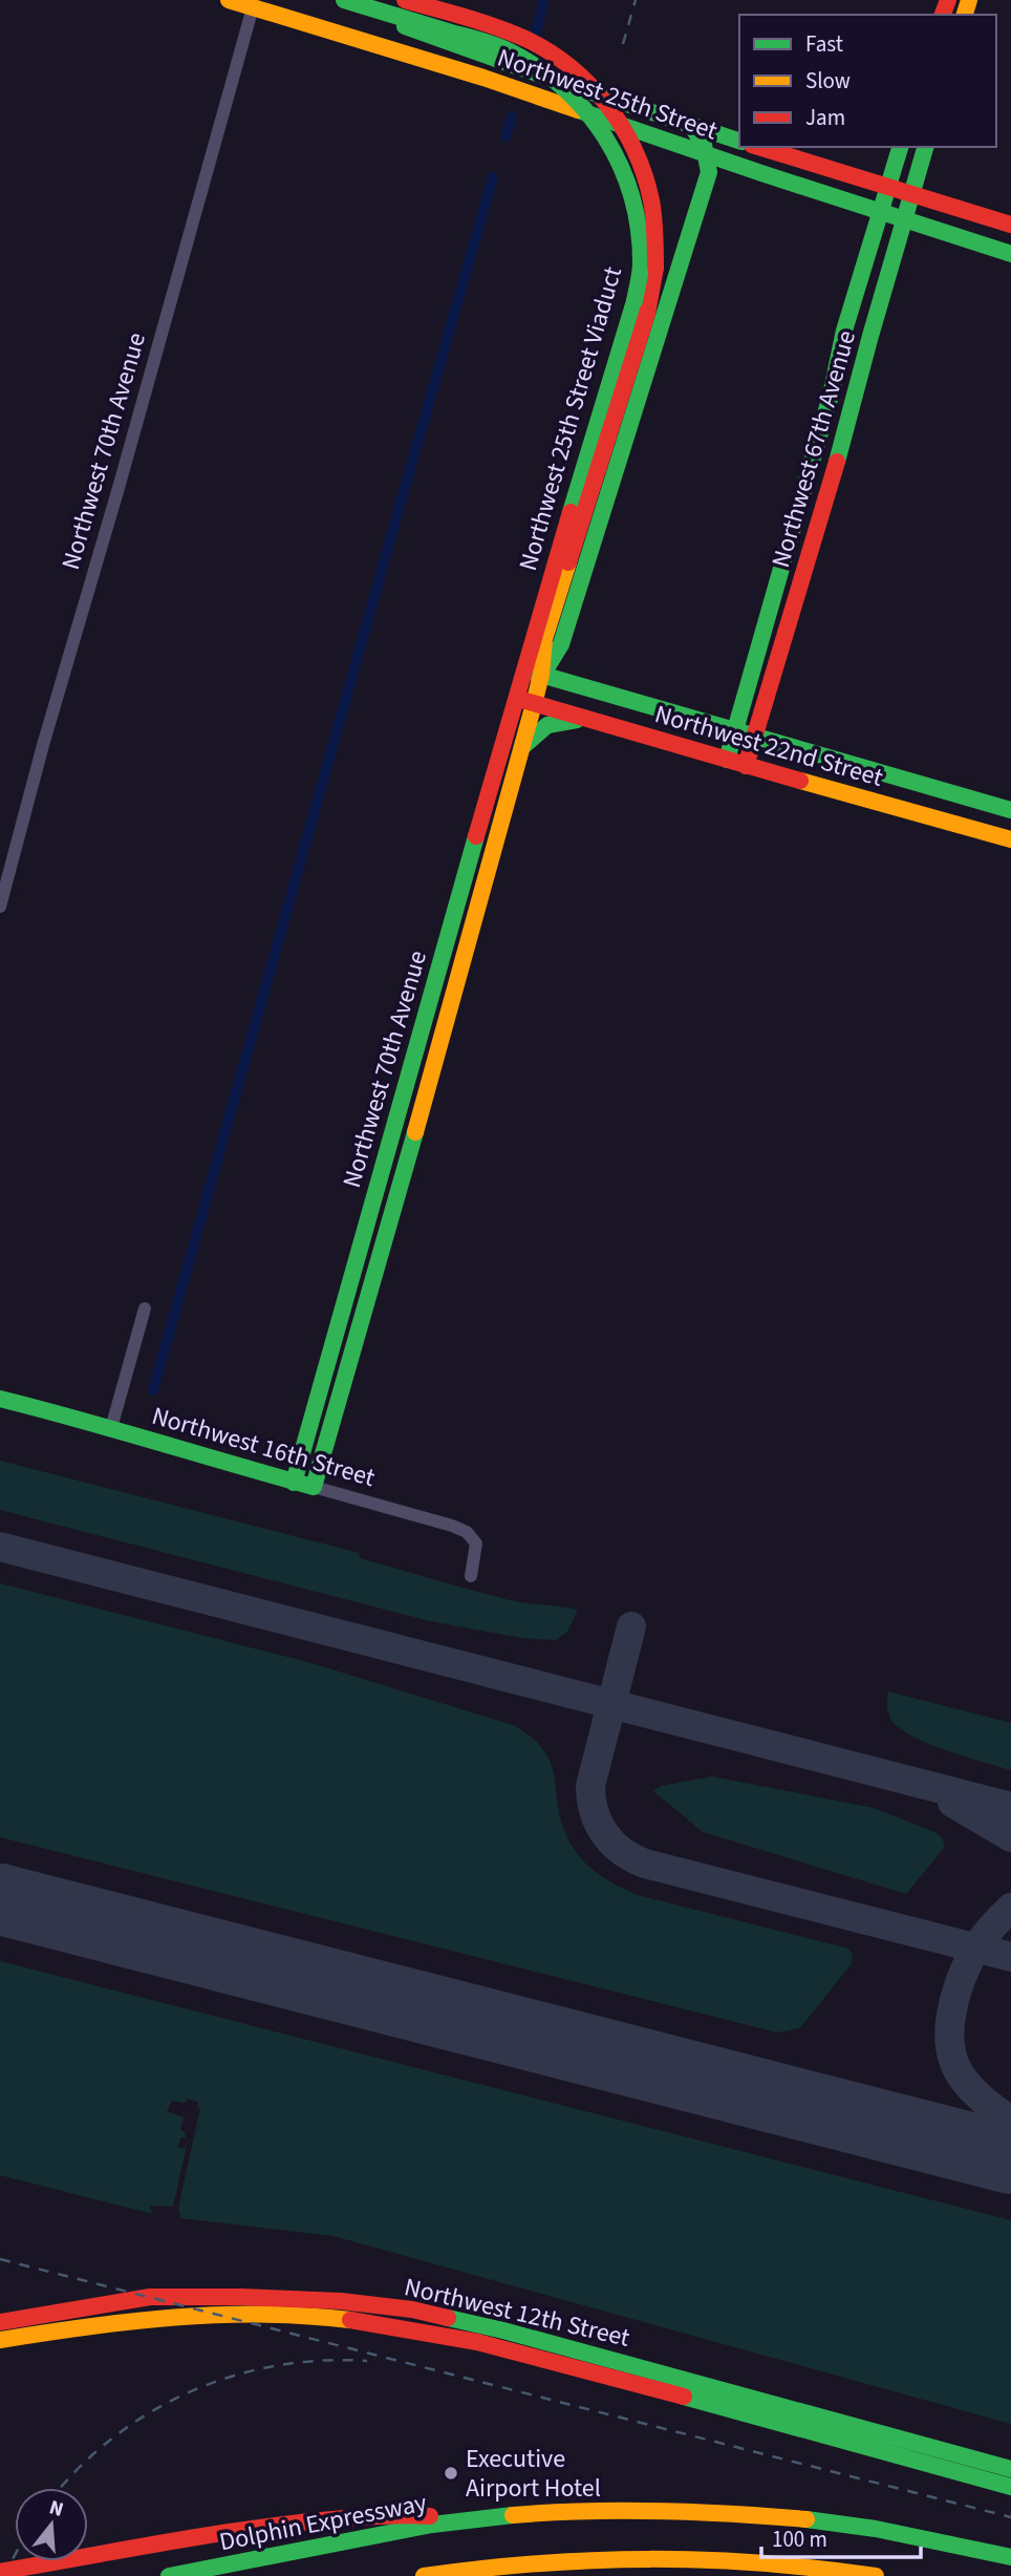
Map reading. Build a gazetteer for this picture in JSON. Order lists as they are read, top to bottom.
{
  "streets": {
    "main road": [
      "Northwest 25th Street",
      "Northwest 25th Street Viaduct",
      "Northwest 67th Avenue",
      "Northwest 70th Avenue",
      "Northwest 22nd Street",
      "Northwest 16th Street",
      "Northwest 12th Street",
      "Dolphin Expressway"
    ]
  },
  "crossings": [
    ["Northwest 25th Street", "Northwest 67th Avenue"],
    ["Northwest 25th Street", "Northwest 70th Avenue"],
    ["Northwest 25th Street Viaduct", "Northwest 70th Avenue"],
    ["Northwest 25th Street Viaduct", "Northwest 22nd Street"],
    ["Northwest 67th Avenue", "Northwest 22nd Street"],
    ["Northwest 70th Avenue", "Northwest 22nd Street"],
    ["Northwest 70th Avenue", "Northwest 16th Street"]
  ],
  "places": ["Executive Airport Hotel"],
  "legend": ["Fast", "Slow", "Jam"],
  "scale_bar": "100 m",
  "north": "top"
}
